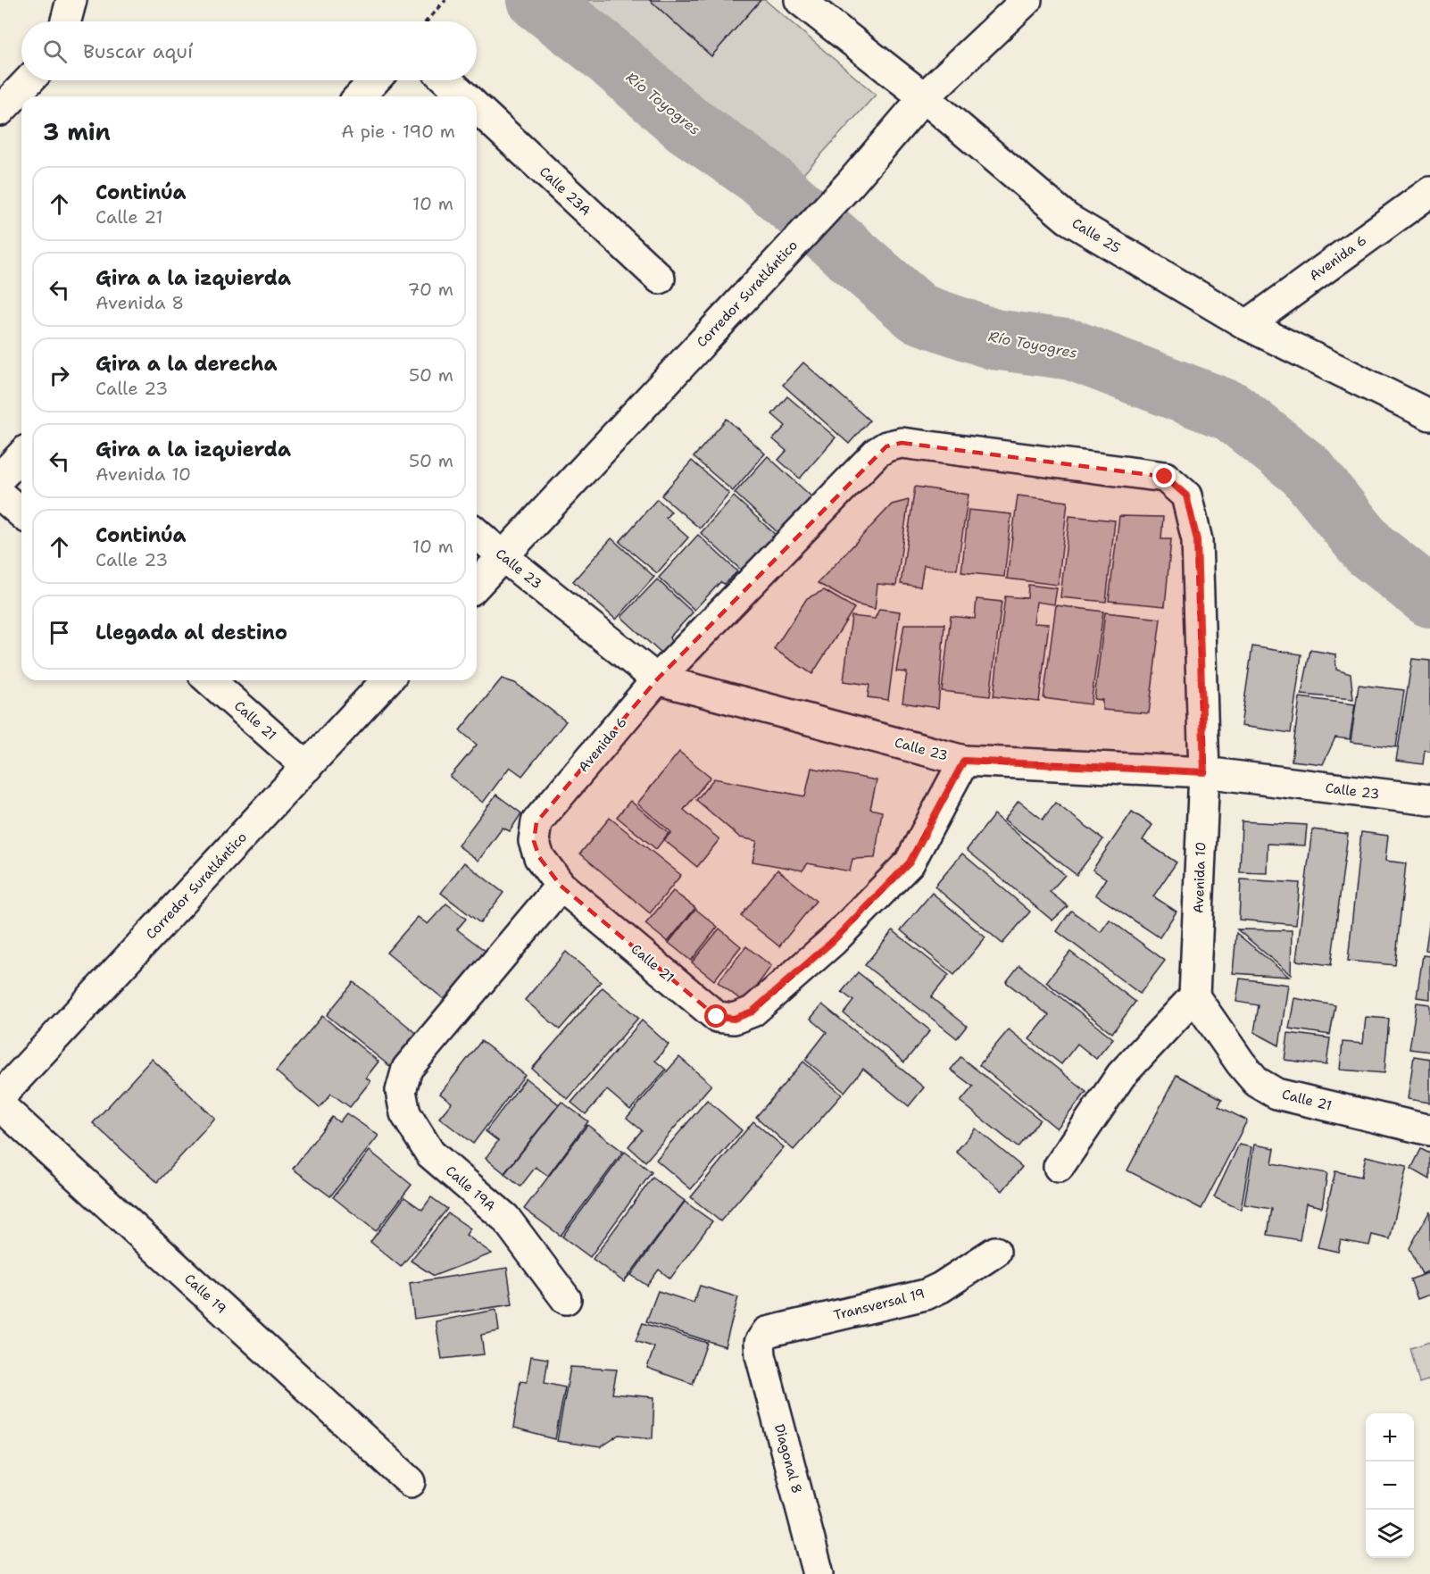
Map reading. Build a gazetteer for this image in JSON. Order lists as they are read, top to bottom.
{
  "streets": {
    "street": [
      "Calle 23A",
      "Calle 25",
      "Avenida 6",
      "Corredor Suratlántico",
      "Calle 23",
      "Calle 21",
      "Avenida 10",
      "Calle 19A",
      "Calle 19",
      "Transversal 19",
      "Diagonal 8"
    ]
  },
  "crossings": [
    ["Calle 25", "Avenida 6"],
    ["Calle 25", "Corredor Suratlántico"],
    ["Avenida 6", "Calle 23"],
    ["Avenida 6", "Calle 21"],
    ["Avenida 6", "Avenida 10"],
    ["Avenida 6", "Calle 19A"],
    ["Corredor Suratlántico", "Calle 23"],
    ["Corredor Suratlántico", "Calle 21"],
    ["Calle 23", "Calle 21"],
    ["Calle 23", "Avenida 10"],
    ["Calle 21", "Avenida 10"],
    ["Calle 21", "Calle 19A"],
    ["Transversal 19", "Diagonal 8"]
  ],
  "water": ["Río Toyogres"],
  "page": {
    "search": "Buscar aquí",
    "heading": ["3 min", "A pie · 190 m"],
    "list": [
      ["Continúa", "Calle 21", "10 m"],
      ["Gira a la izquierda", "Avenida 8", "70 m"],
      ["Gira a la derecha", "Calle 23", "50 m"],
      ["Gira a la izquierda", "Avenida 10", "50 m"],
      ["Continúa", "Calle 23", "10 m"],
      "Llegada al destino"
    ],
    "map_buttons": ["+", "−"]
  }
}
